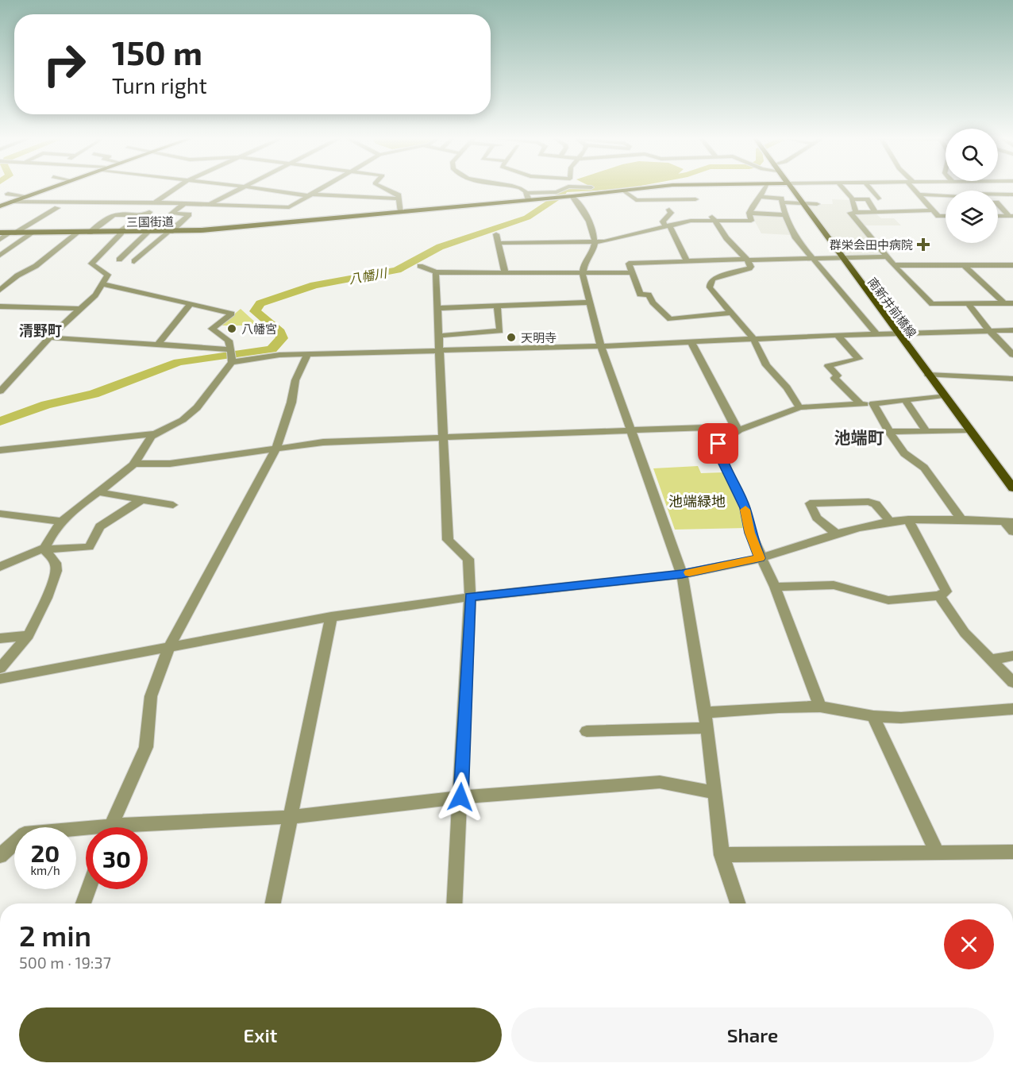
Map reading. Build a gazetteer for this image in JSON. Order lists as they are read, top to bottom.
{
  "streets": {
    "main road": ["三国街道", "南新井前橋線"]
  },
  "districts": ["清野町", "池端町"],
  "water": ["八幡川"],
  "parks": ["池端緑地"],
  "places": {
    "health": ["群栄会田中病院"],
    "other": ["八幡宮", "天明寺"]
  },
  "page": {
    "turn": ["150 m", "Turn right"],
    "speed": "20 km/h",
    "limit": "30",
    "heading": ["2 min", "500 m · 19:37"],
    "buttons": ["Exit", "Share"]
  }
}
